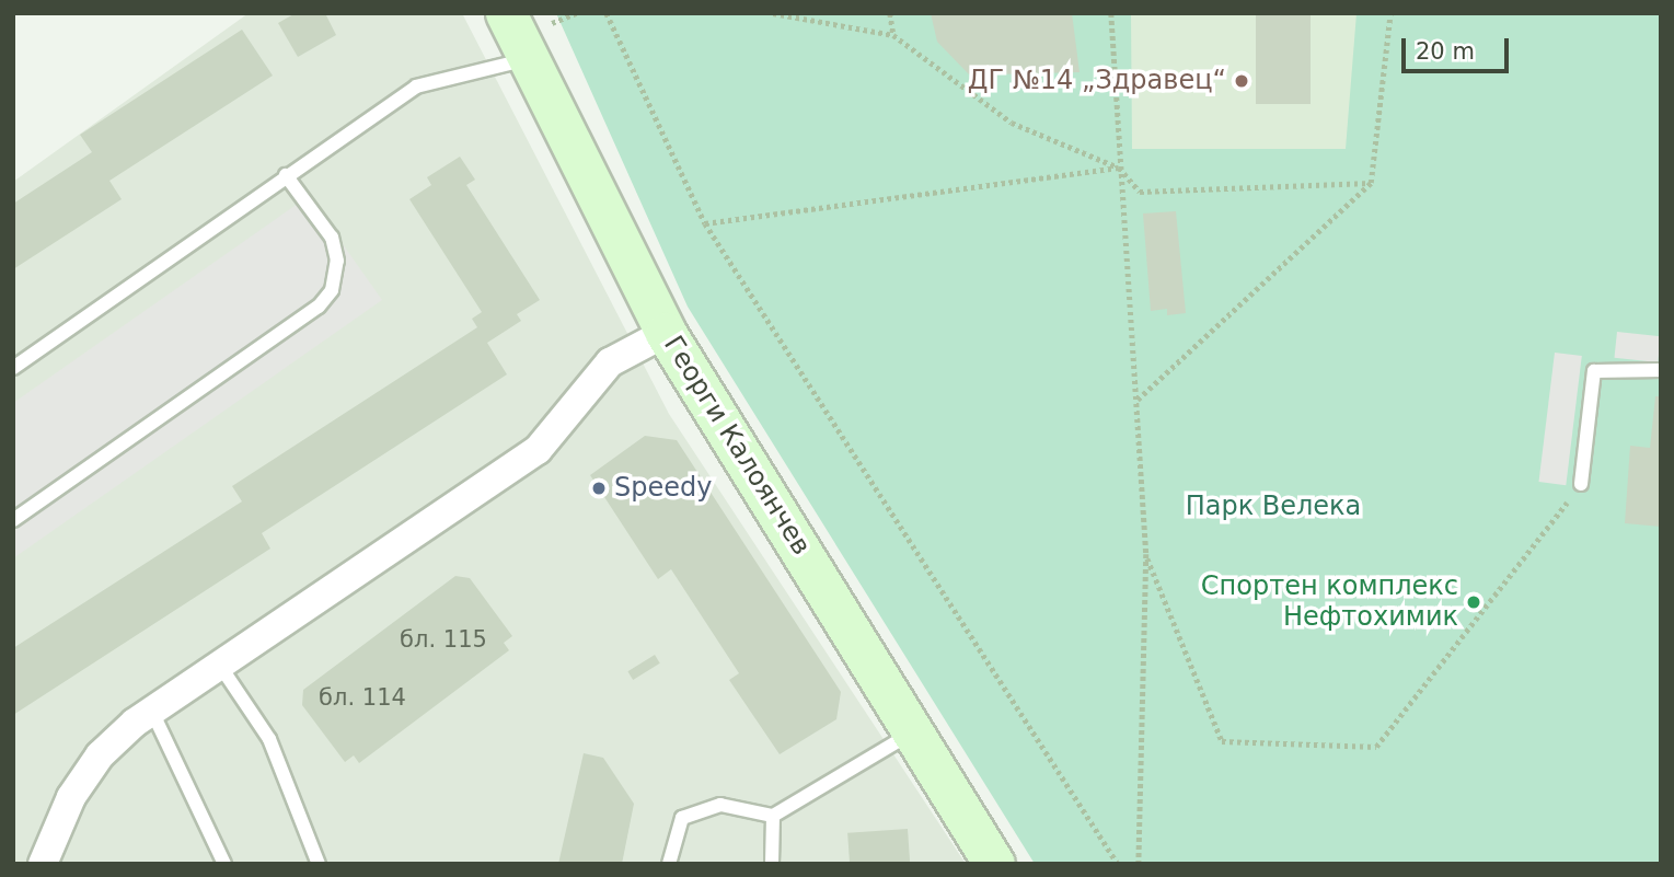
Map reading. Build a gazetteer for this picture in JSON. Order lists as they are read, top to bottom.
{
  "streets": {
    "street": ["Георги Калоянчев"]
  },
  "parks": ["Парк Велека"],
  "places": ["ДГ №14 „Здравец“", "Speedy", "Спортен комплекс Нефтохимик"],
  "house_numbers": ["бл. 115", "бл. 114"],
  "scale_bar": "20 m"
}
